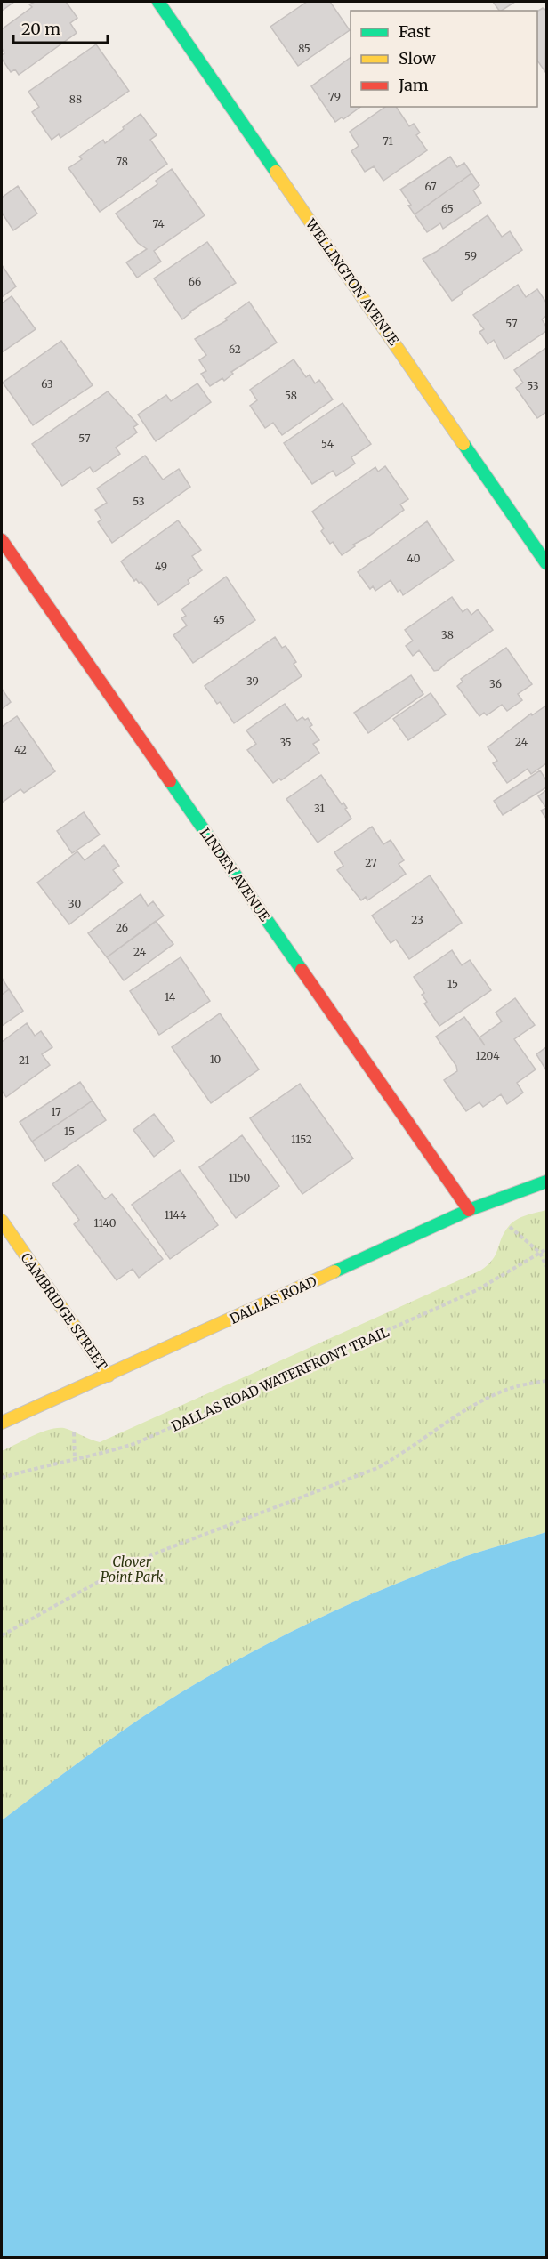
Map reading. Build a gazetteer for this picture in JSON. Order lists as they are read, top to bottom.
{
  "streets": {
    "street": [
      "WELLINGTON AVENUE",
      "LINDEN AVENUE",
      "DALLAS ROAD",
      "CAMBRIDGE STREET"
    ],
    "path": ["DALLAS ROAD WATERFRONT TRAIL"]
  },
  "crossings": [
    ["LINDEN AVENUE", "DALLAS ROAD"],
    ["DALLAS ROAD", "CAMBRIDGE STREET"]
  ],
  "parks": ["Clover Point Park"],
  "house_numbers": [
    "85",
    "79",
    "88",
    "71",
    "78",
    "67",
    "65",
    "74",
    "59",
    "66",
    "57",
    "62",
    "63",
    "53",
    "58",
    "57",
    "54",
    "53",
    "40",
    "49",
    "45",
    "38",
    "39",
    "36",
    "24",
    "35",
    "42",
    "31",
    "27",
    "30",
    "23",
    "26",
    "24",
    "15",
    "14",
    "1204",
    "10",
    "21",
    "17",
    "15",
    "1152",
    "1150",
    "1144",
    "1140"
  ],
  "legend": ["Fast", "Slow", "Jam"],
  "scale_bar": "20 m"
}
